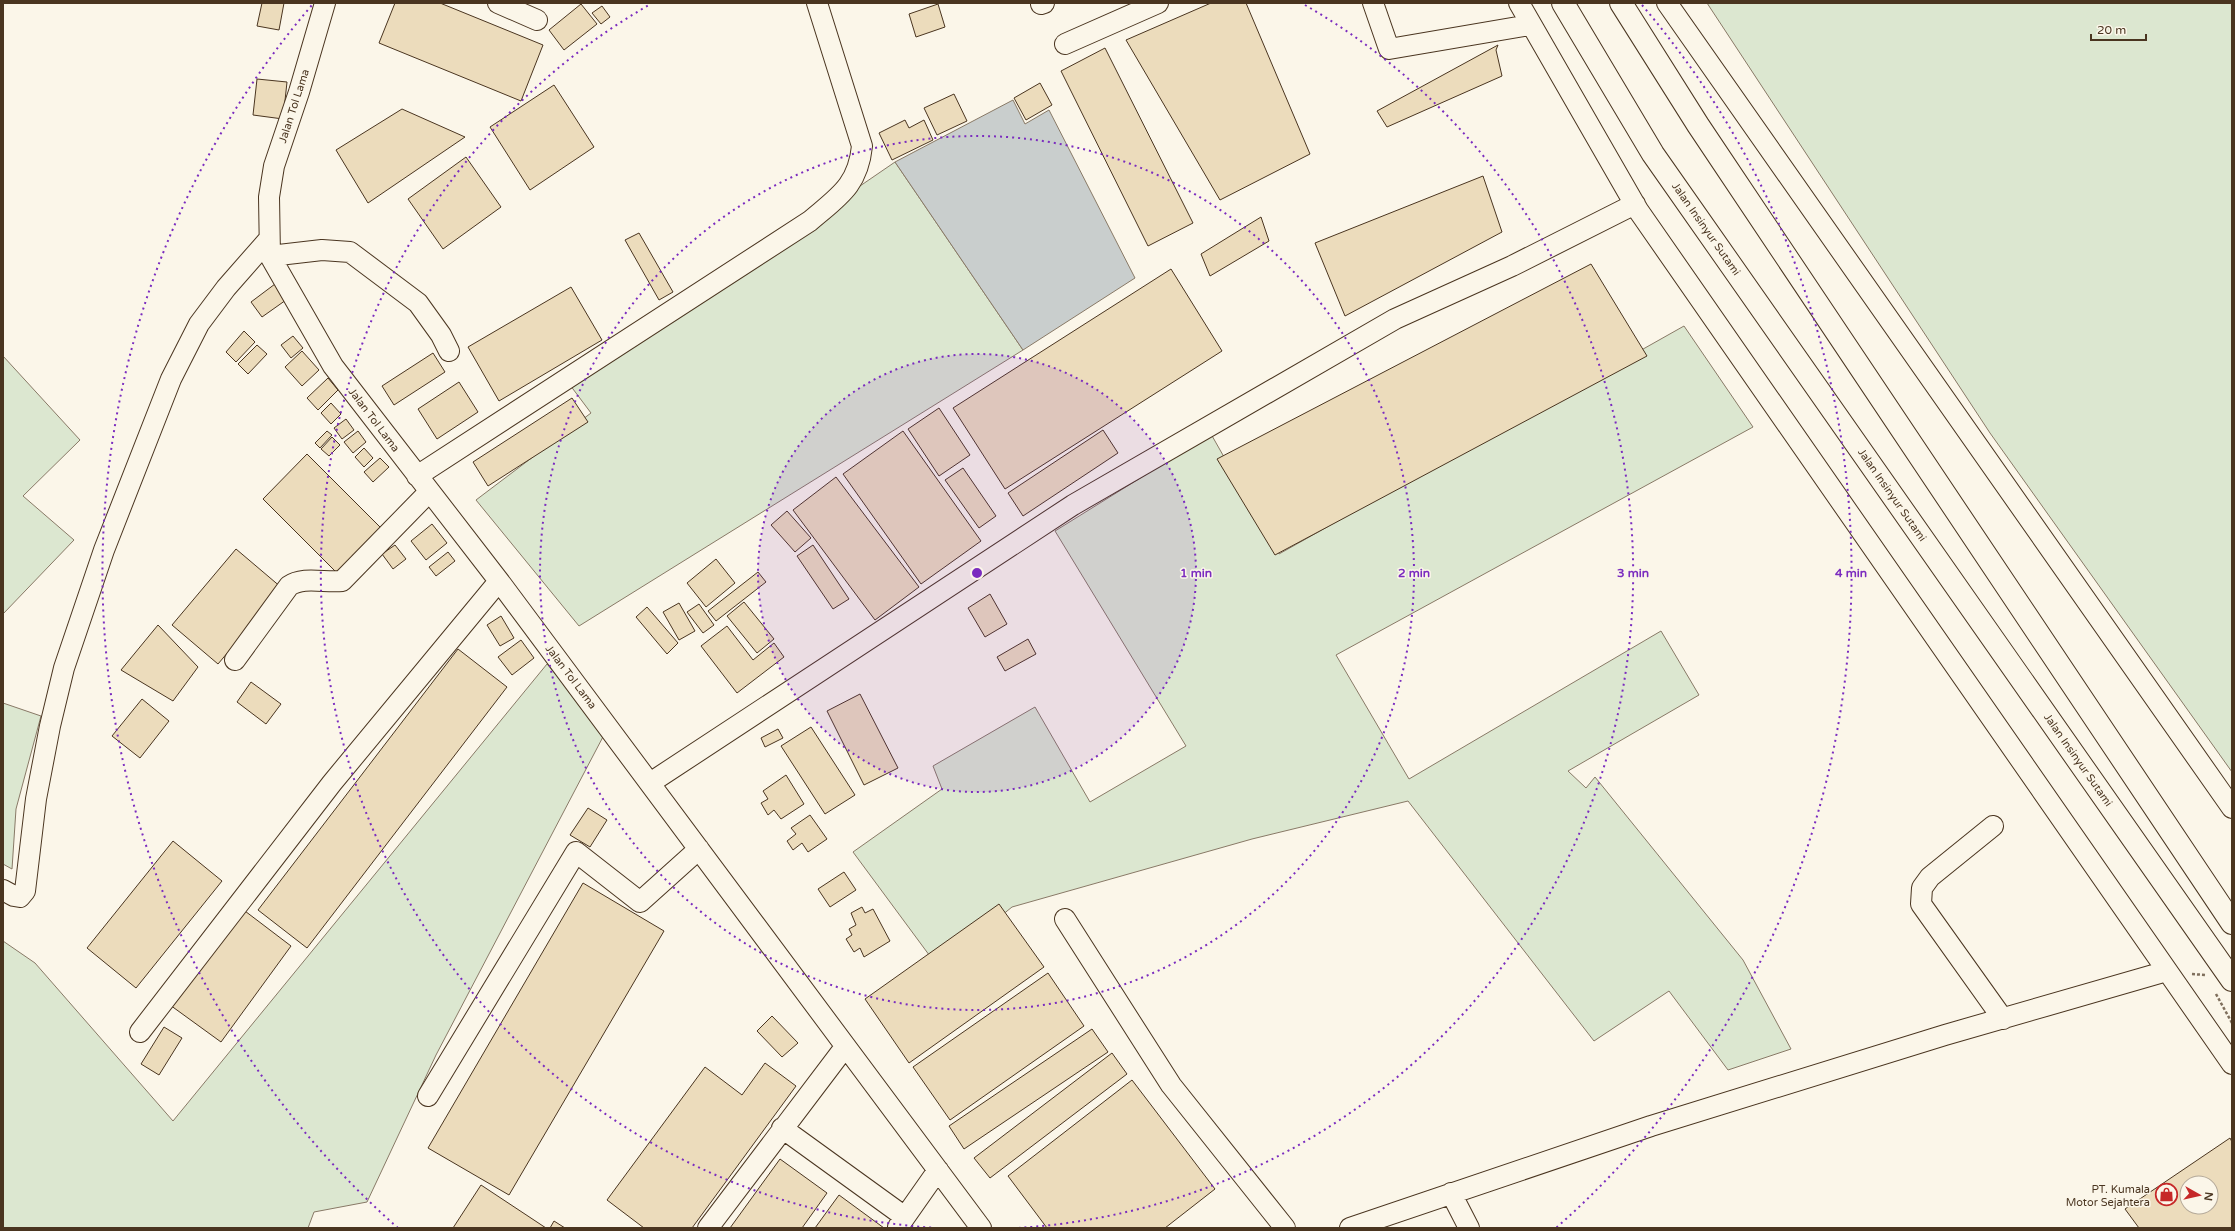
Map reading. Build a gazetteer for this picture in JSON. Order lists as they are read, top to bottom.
{
  "streets": {
    "highway": ["Jalan Insinyur Sutami"],
    "street": ["Jalan Tol Lama"]
  },
  "places": {
    "shop": ["PT. Kumala Motor Sejahtera"]
  },
  "scale_bar": "20 m",
  "north": "right",
  "rings": [
    "1 min",
    "2 min",
    "3 min",
    "4 min"
  ]
}
